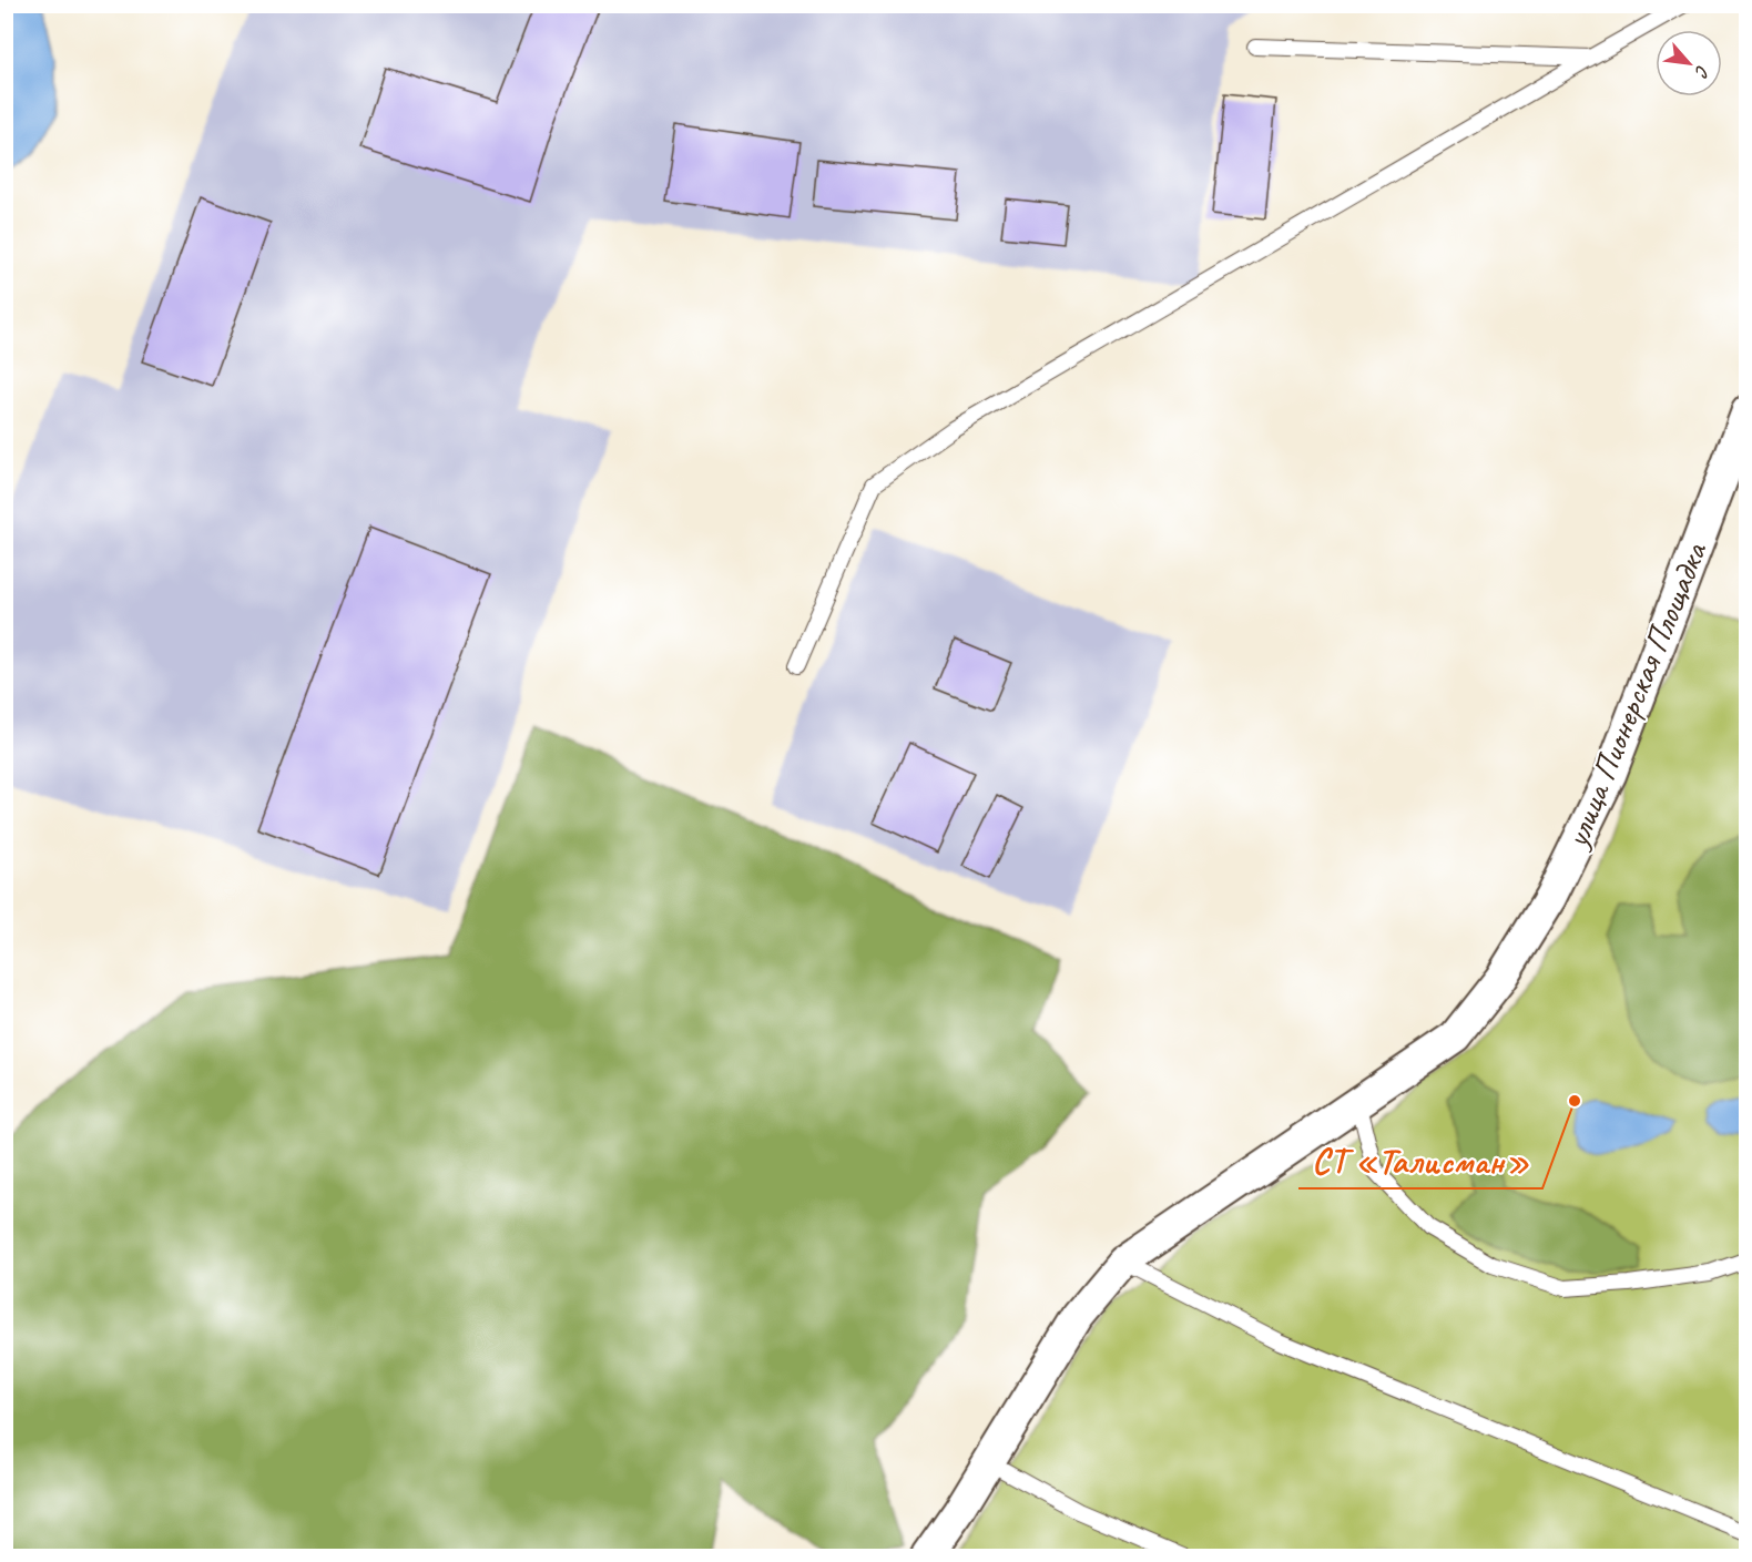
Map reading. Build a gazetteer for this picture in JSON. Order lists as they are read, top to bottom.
{
  "streets": {
    "street": ["улица Пионерская Площадка"]
  },
  "places": ["СТ «Талисман»"],
  "north": "bottom right"
}
